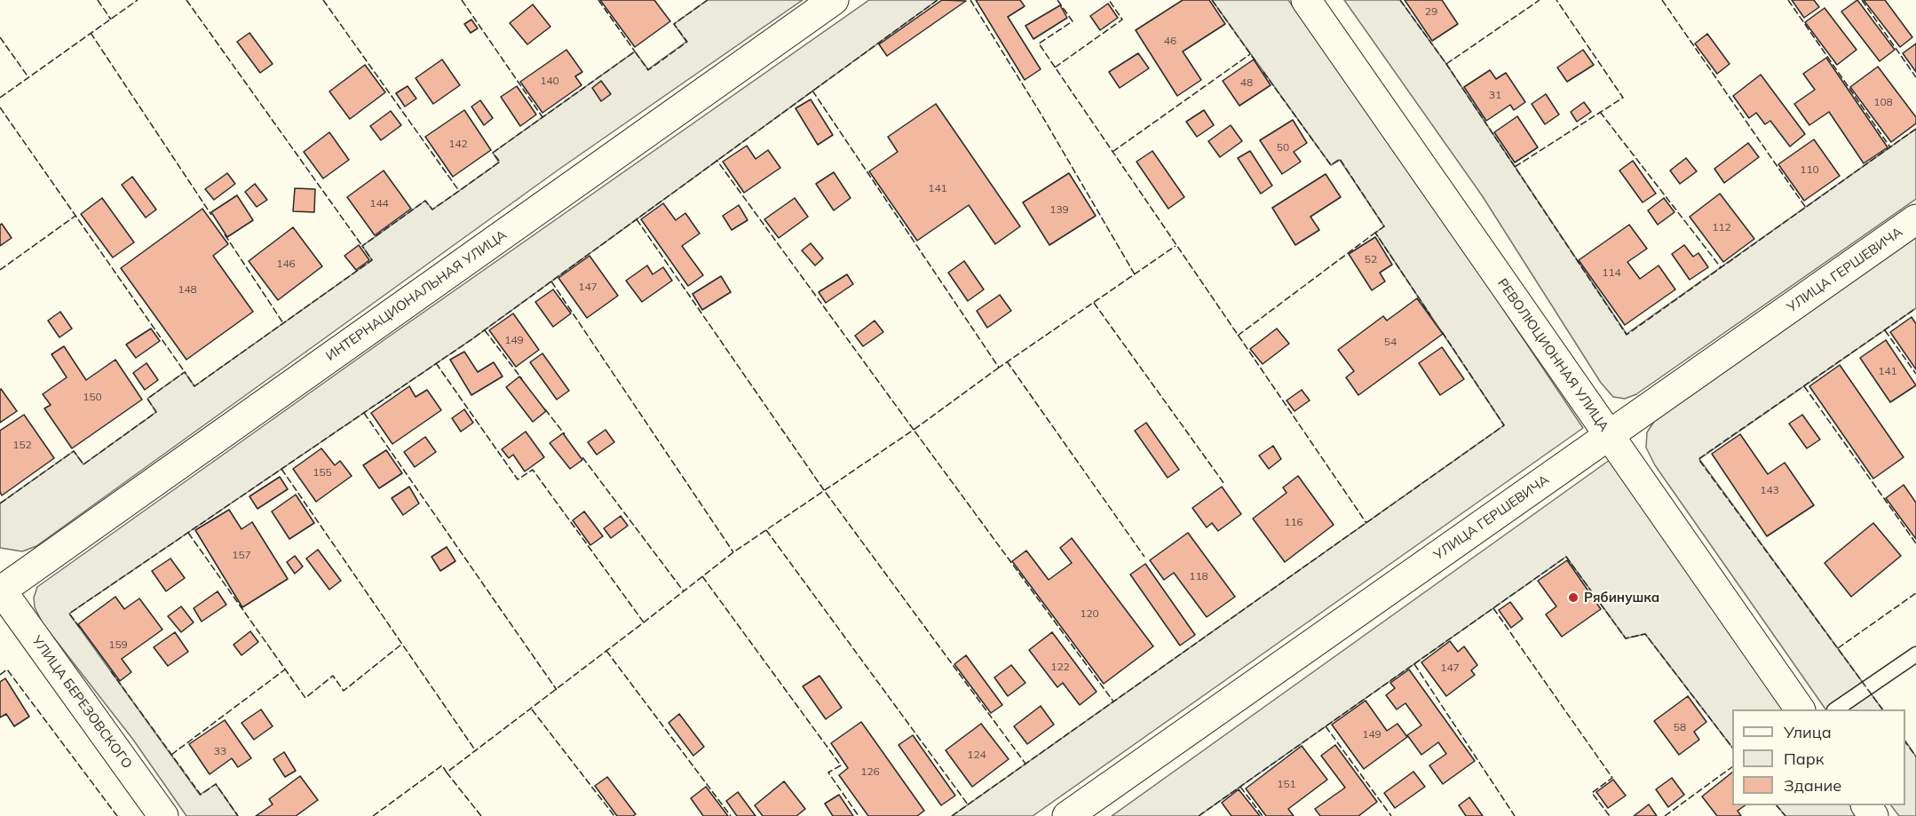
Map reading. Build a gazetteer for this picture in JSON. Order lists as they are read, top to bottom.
{
  "streets": {
    "street": [
      "УЛИЦА ГЕРШЕВИЧА",
      "ИНТЕРНАЦИОНАЛЬНАЯ УЛИЦА",
      "РЕВОЛЮЦИОННАЯ УЛИЦА",
      "УЛИЦА БЕРЕЗОВСКОГО"
    ]
  },
  "crossings": [
    ["УЛИЦА ГЕРШЕВИЧА", "РЕВОЛЮЦИОННАЯ УЛИЦА"],
    ["ИНТЕРНАЦИОНАЛЬНАЯ УЛИЦА", "УЛИЦА БЕРЕЗОВСКОГО"]
  ],
  "places": ["Рябинушка"],
  "house_numbers": [
    "29",
    "46",
    "140",
    "48",
    "31",
    "108",
    "142",
    "50",
    "110",
    "141",
    "144",
    "139",
    "112",
    "52",
    "146",
    "114",
    "147",
    "148",
    "149",
    "54",
    "141",
    "150",
    "152",
    "155",
    "143",
    "116",
    "157",
    "118",
    "120",
    "159",
    "122",
    "147",
    "58",
    "149",
    "33",
    "124",
    "126",
    "151"
  ],
  "legend": ["Улица", "Парк", "Здание"]
}
